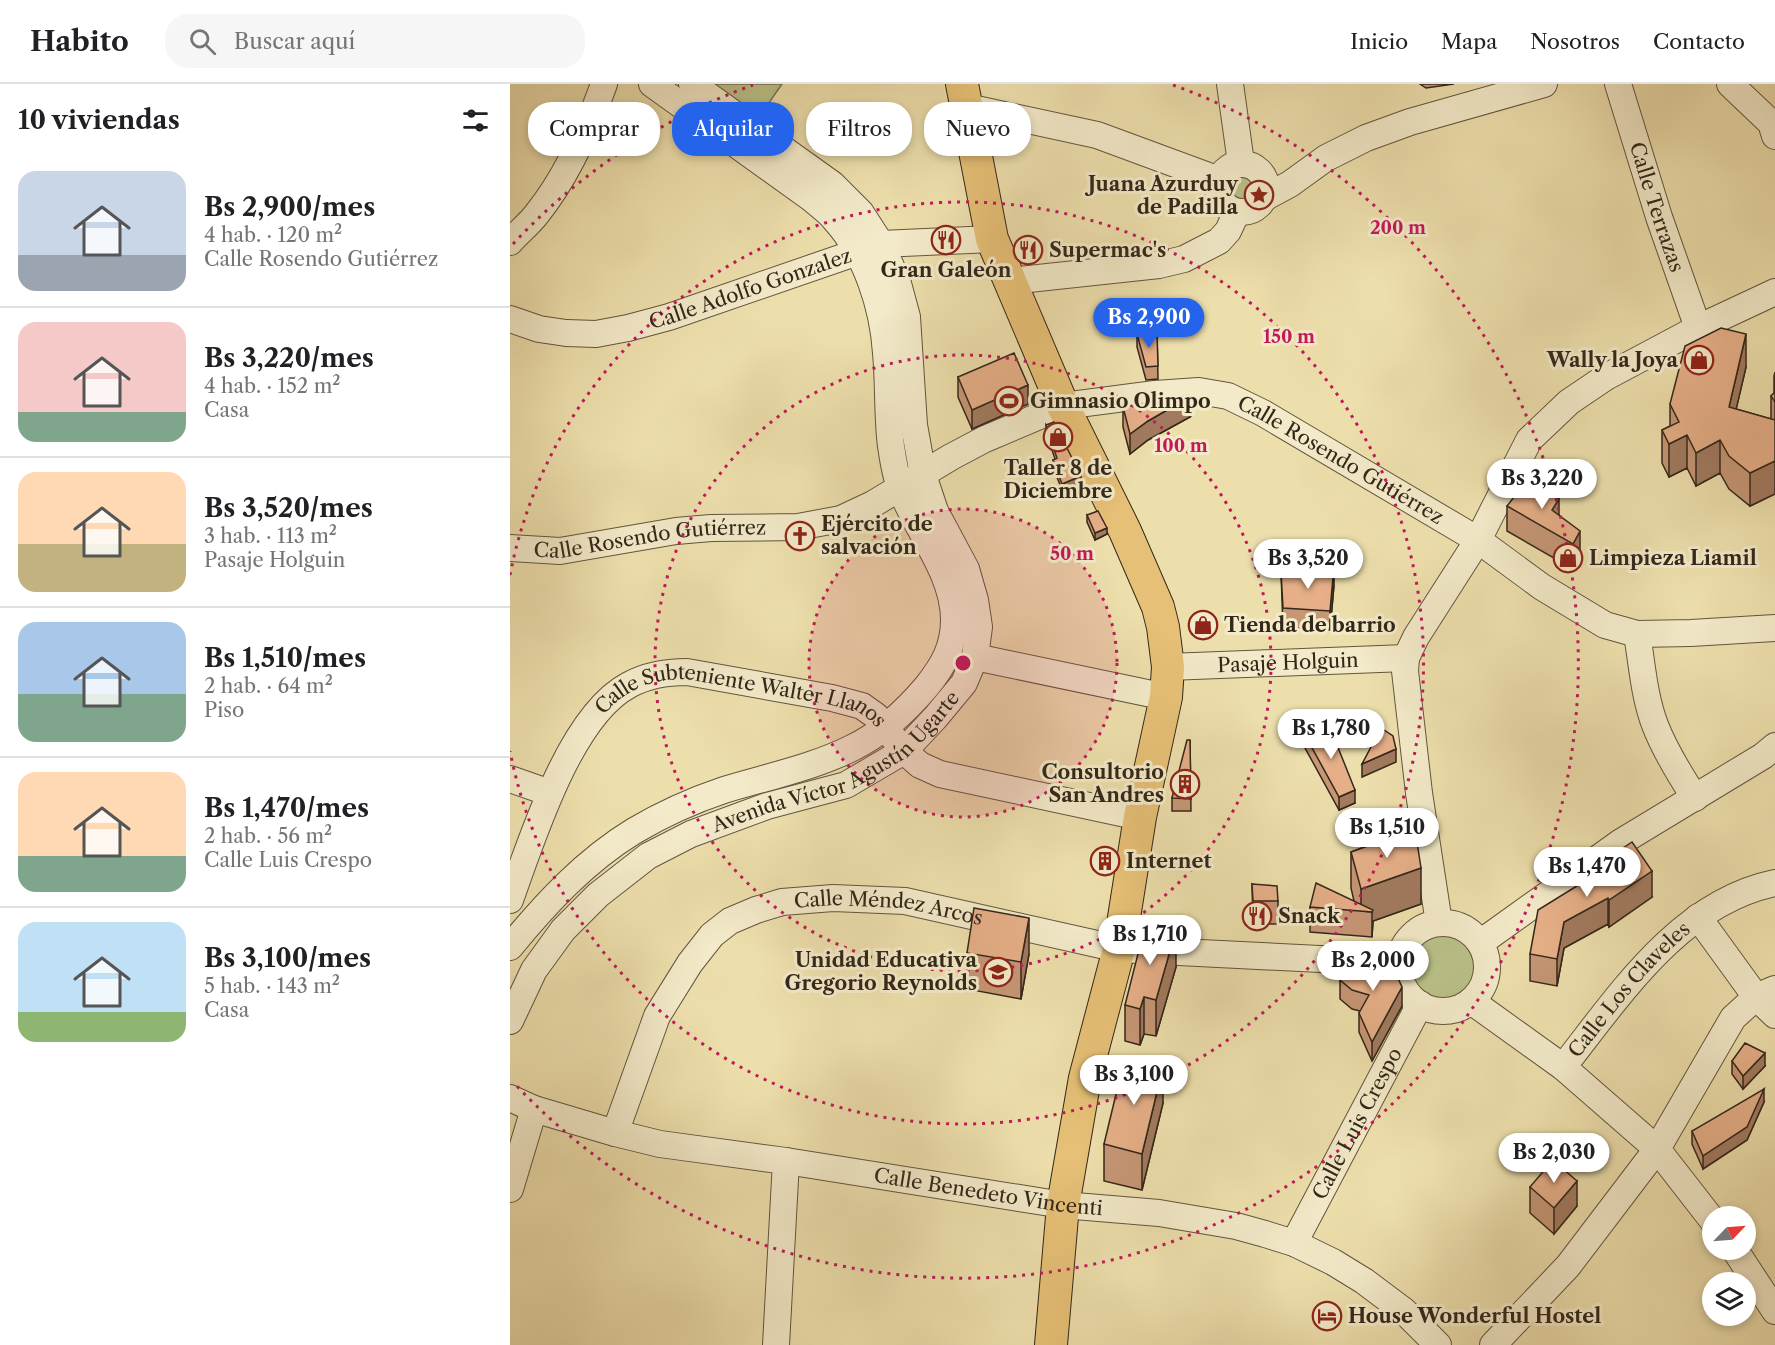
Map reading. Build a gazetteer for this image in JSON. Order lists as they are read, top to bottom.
{
  "streets": {
    "street": [
      "Calle Terrazas",
      "Calle Adolfo Gonzalez",
      "Calle Rosendo Gutiérrez",
      "Pasaje Holguin",
      "Calle Subteniente Walter Llanos",
      "Avenida Víctor Agustín Ugarte",
      "Calle Méndez Arcos",
      "Calle Los Claveles",
      "Calle Luis Crespo",
      "Calle Benedeto Vincenti"
    ]
  },
  "crossings": [
    ["Calle Adolfo Gonzalez", "Avenida Víctor Agustín Ugarte"],
    ["Calle Rosendo Gutiérrez", "Avenida Víctor Agustín Ugarte"],
    ["Pasaje Holguin", "Avenida Víctor Agustín Ugarte"],
    ["Calle Subteniente Walter Llanos", "Avenida Víctor Agustín Ugarte"],
    ["Calle Méndez Arcos", "Calle Luis Crespo"],
    ["Calle Méndez Arcos", "Calle Benedeto Vincenti"],
    ["Calle Luis Crespo", "Calle Benedeto Vincenti"]
  ],
  "places": {
    "place": ["Juana Azurduy de Padilla"],
    "restaurant": ["Gran Galeón", "Supermac's", "Snack"],
    "shop": [
      "Wally la Joya",
      "Taller 8 de Diciembre",
      "Limpieza Liamil",
      "Tienda de barrio"
    ],
    "sports": ["Gimnasio Olimpo"],
    "church": ["Ejército de salvación"],
    "building": ["Consultorio San Andres", "Internet"],
    "school or university": ["Unidad Educativa Gregorio Reynolds"],
    "hotel": ["House Wonderful Hostel"]
  },
  "north": "top right",
  "page": {
    "header": "Habito",
    "search": "Buscar aquí",
    "nav": [
      "Inicio",
      "Mapa",
      "Nosotros",
      "Contacto"
    ],
    "heading": "10 viviendas",
    "chip": [
      "Comprar",
      "Alquilar",
      "Filtros",
      "Nuevo"
    ],
    "list": [
      {
        "name": "Bs 2,900/mes",
        "note": "4 hab. · 120 m² · Calle Rosendo Gutiérrez"
      },
      {
        "name": "Bs 3,220/mes",
        "note": "4 hab. · 152 m² · Casa"
      },
      {
        "name": "Bs 3,520/mes",
        "note": "3 hab. · 113 m² · Pasaje Holguin"
      },
      {
        "name": "Bs 1,510/mes",
        "note": "2 hab. · 64 m² · Piso"
      },
      {
        "name": "Bs 1,470/mes",
        "note": "2 hab. · 56 m² · Calle Luis Crespo"
      },
      {
        "name": "Bs 3,100/mes",
        "note": "5 hab. · 143 m² · Casa"
      }
    ],
    "price": [
      "Bs 2,900",
      "Bs 3,220",
      "Bs 3,520",
      "Bs 1,780",
      "Bs 1,510",
      "Bs 1,470",
      "Bs 1,710",
      "Bs 2,000",
      "Bs 3,100",
      "Bs 2,030"
    ]
  },
  "rings": [
    "200 m",
    "150 m",
    "100 m",
    "50 m"
  ]
}
